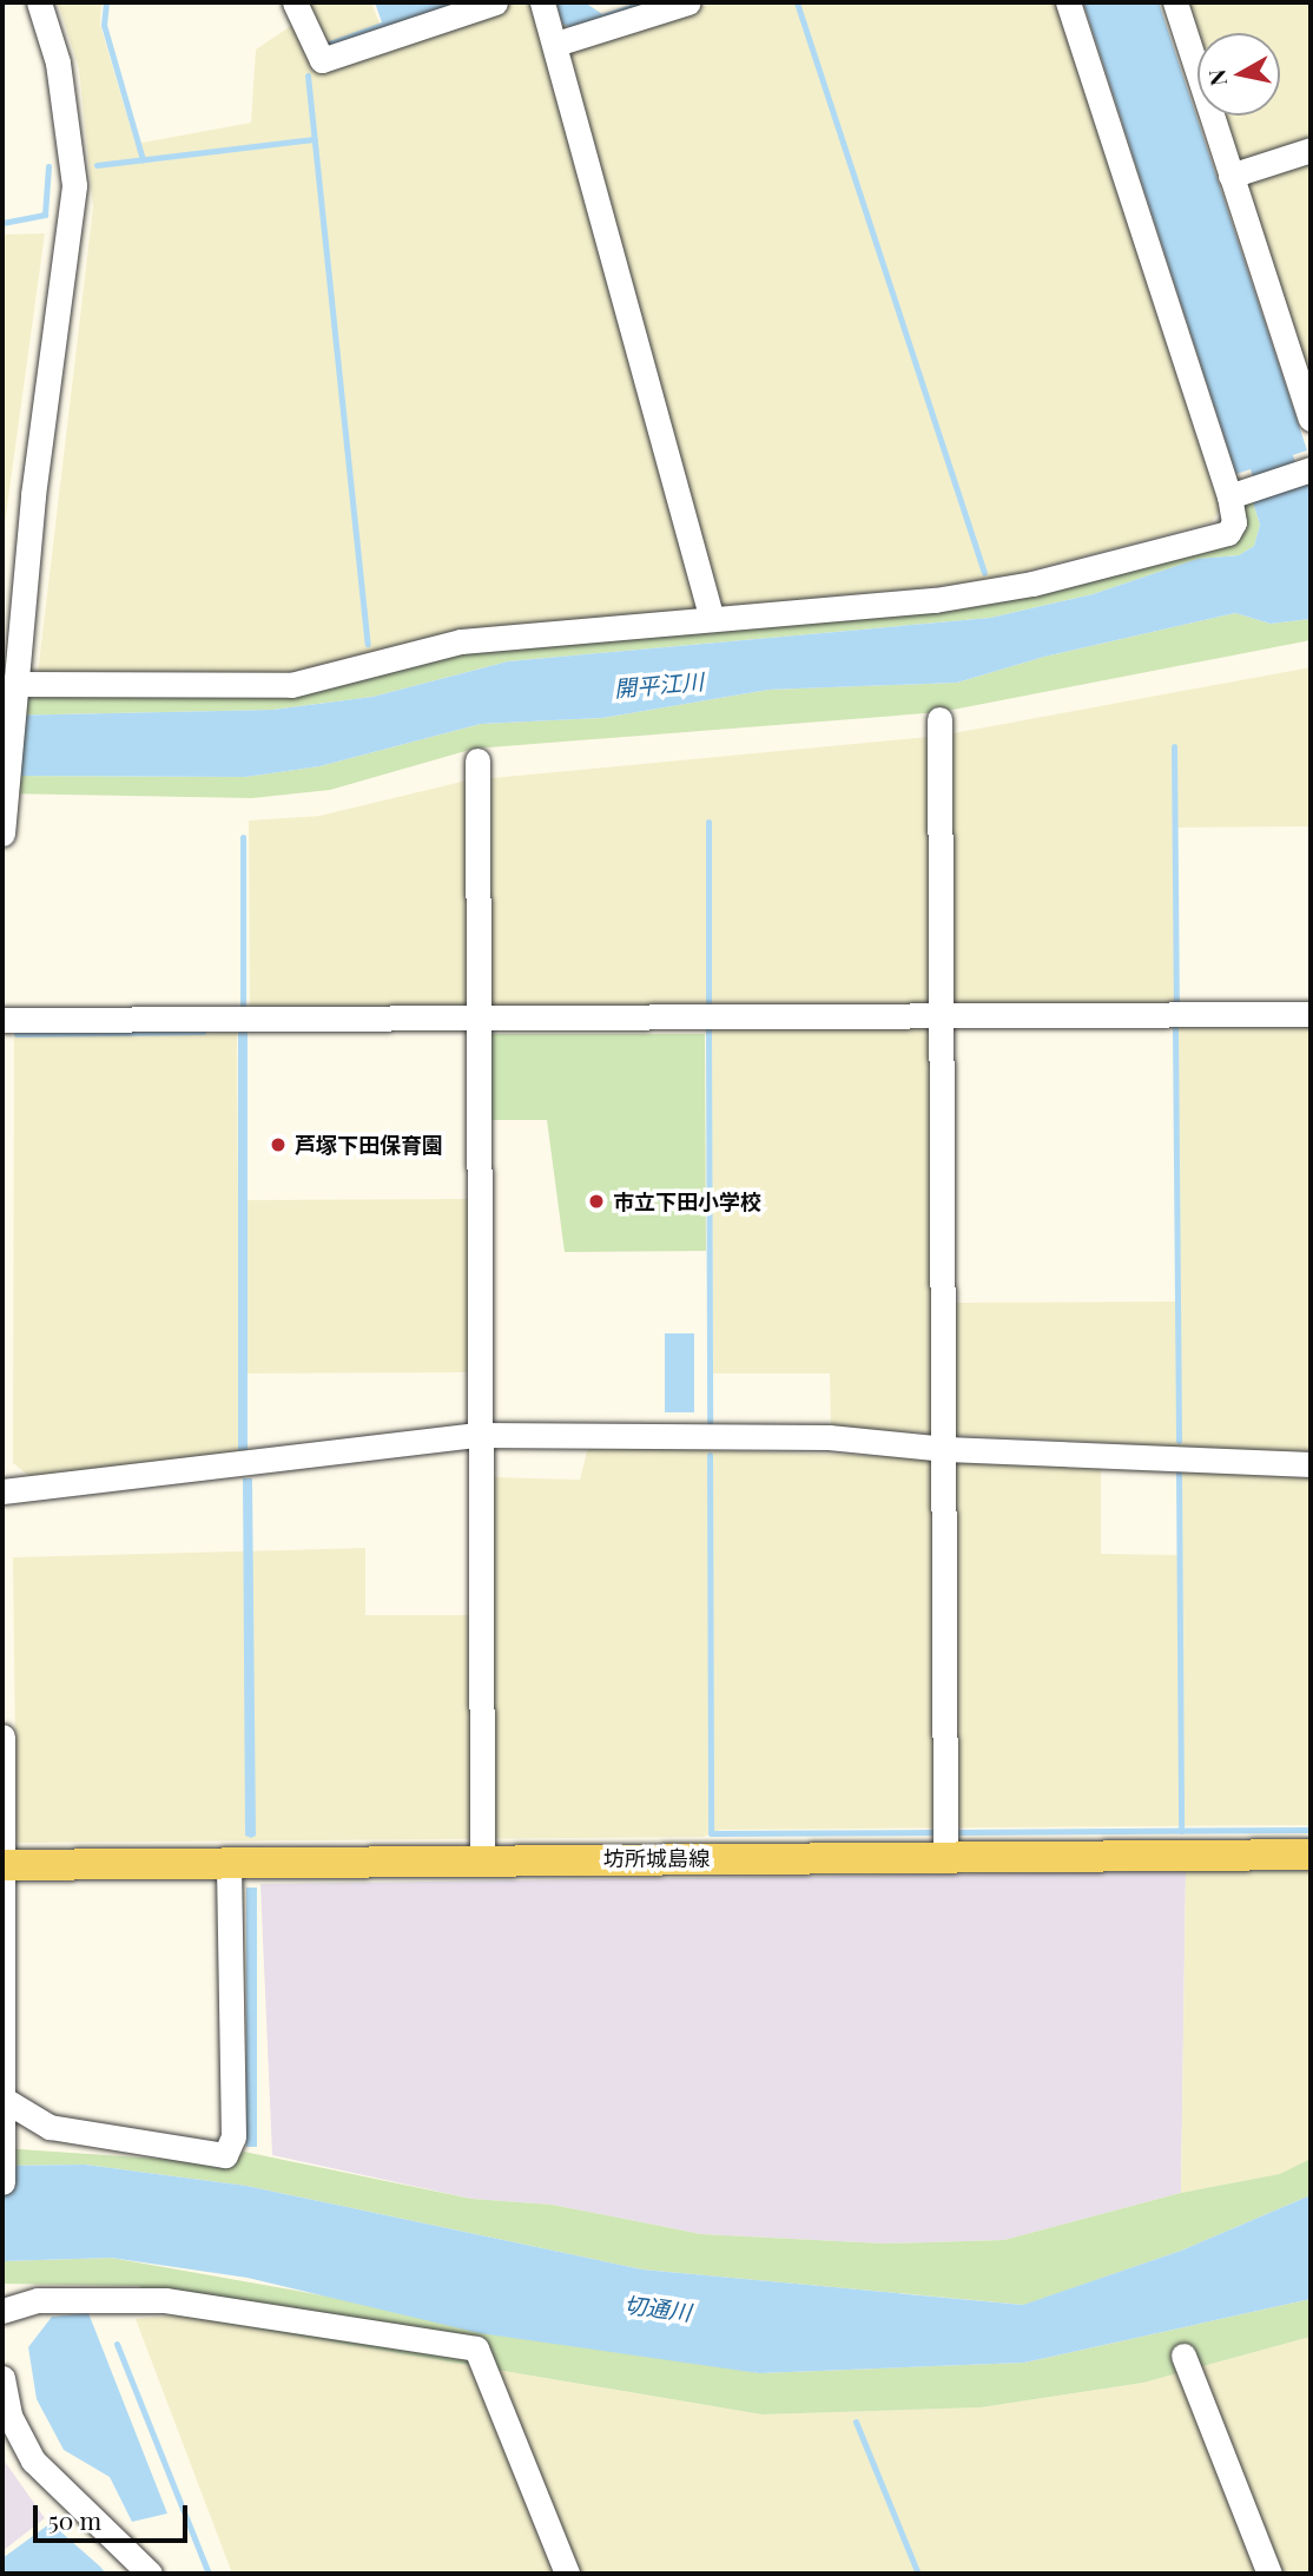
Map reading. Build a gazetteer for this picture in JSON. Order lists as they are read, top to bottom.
{
  "streets": {
    "main road": ["坊所城島線"]
  },
  "water": ["開平江川", "切通川"],
  "places": ["芦塚下田保育園", "市立下田小学校"],
  "scale_bar": "50 m",
  "north": "left"
}
